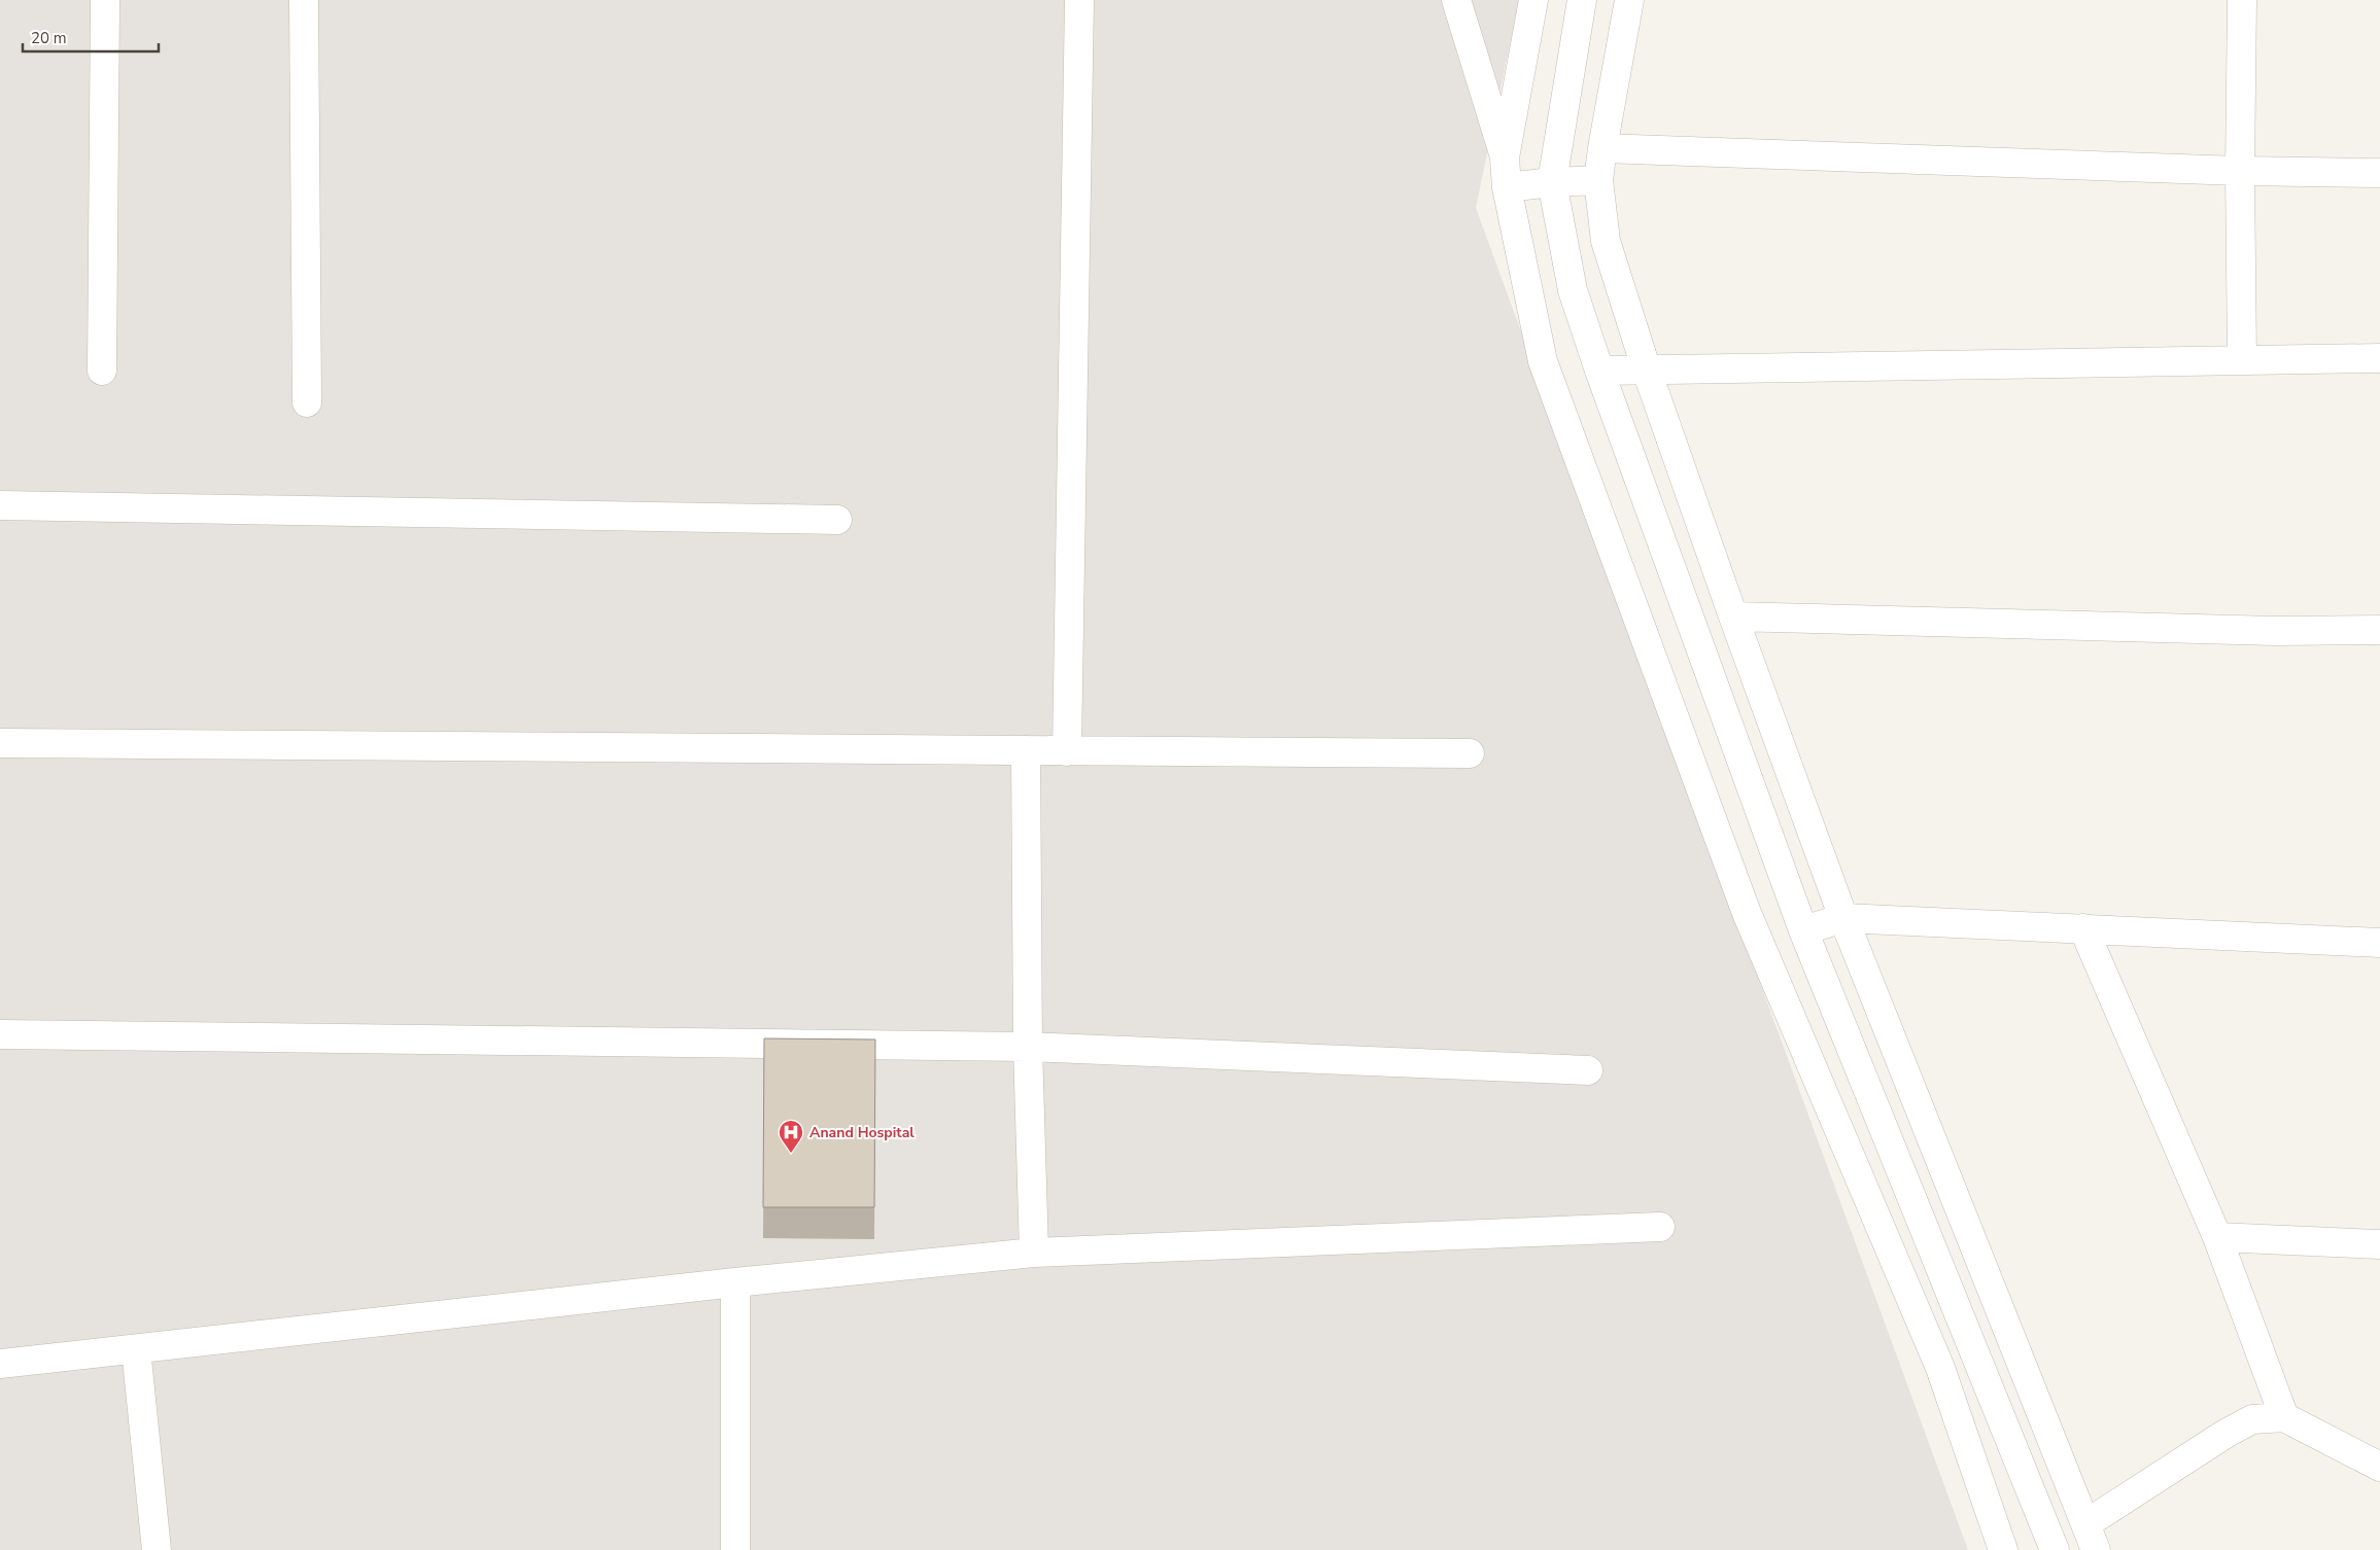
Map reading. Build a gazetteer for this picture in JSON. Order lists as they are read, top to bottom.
{
  "places": {
    "hospital": ["Anand Hospital"]
  },
  "scale_bar": "20 m"
}
